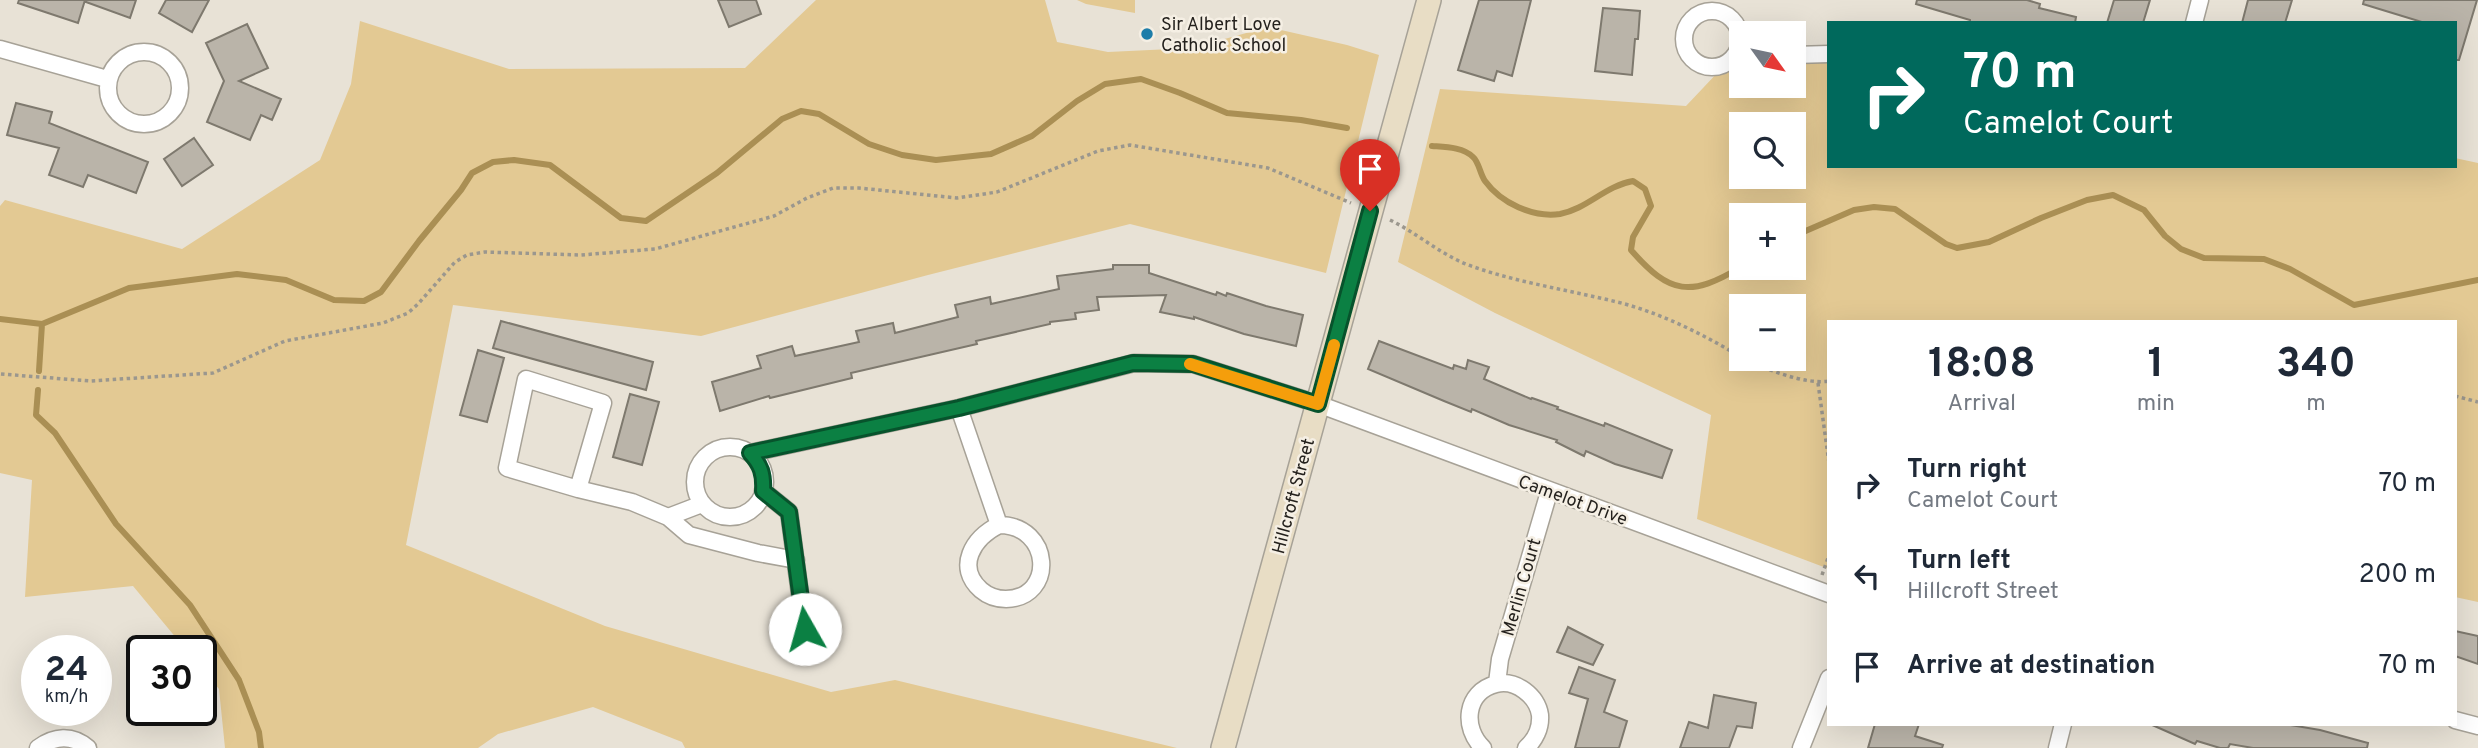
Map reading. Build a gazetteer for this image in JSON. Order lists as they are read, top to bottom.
{
  "streets": {
    "street": ["Hillcroft Street", "Camelot Drive", "Merlin Court"]
  },
  "crossings": [
    ["Hillcroft Street", "Camelot Drive"],
    ["Camelot Drive", "Merlin Court"]
  ],
  "places": ["Sir Albert Love Catholic School"],
  "north": "bottom right",
  "page": {
    "map_buttons": ["+", "−"],
    "turn": ["70 m", "Camelot Court"],
    "eta": [
      "18:08",
      "Arrival",
      "1",
      "min",
      "340",
      "m"
    ],
    "list": [
      {
        "name": "Turn right",
        "note": "Camelot Court",
        "value": "70 m"
      },
      {
        "name": "Turn left",
        "note": "Hillcroft Street",
        "value": "200 m"
      },
      {
        "name": "Arrive at destination",
        "value": "70 m"
      }
    ],
    "speed": "24 km/h",
    "limit": "30"
  }
}
